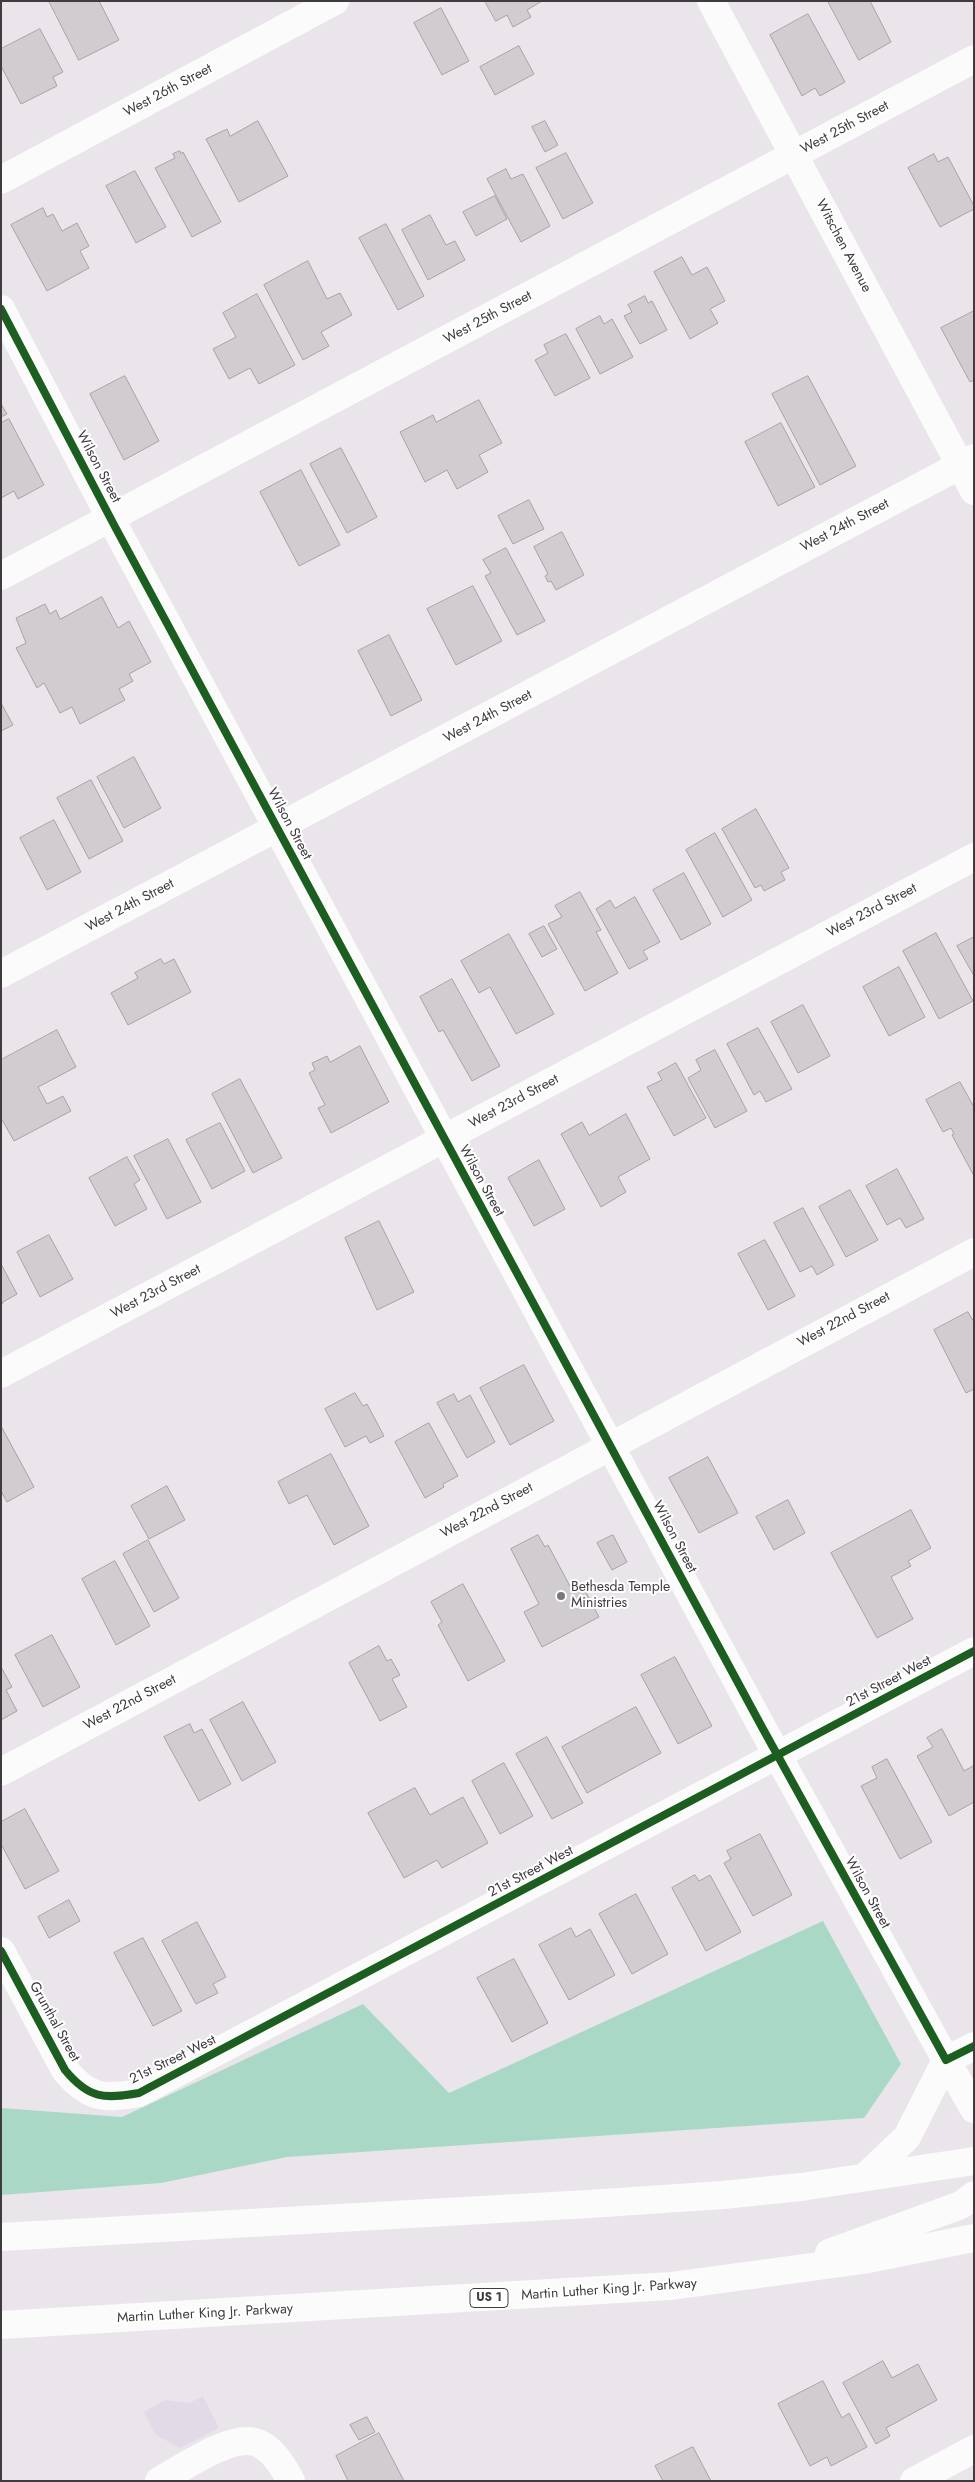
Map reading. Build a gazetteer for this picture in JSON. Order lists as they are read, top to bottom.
{
  "streets": {
    "main road": [
      "West 26th Street",
      "West 25th Street",
      "Witschen Avenue",
      "Wilson Street",
      "West 24th Street",
      "West 23rd Street",
      "West 22nd Street",
      "21st Street West",
      "Grunthal Street",
      "Martin Luther King Jr. Parkway",
      "US 1"
    ]
  },
  "crossings": [
    ["West 25th Street", "Witschen Avenue"],
    ["West 25th Street", "Wilson Street"],
    ["Witschen Avenue", "West 24th Street"],
    ["Wilson Street", "West 24th Street"],
    ["Wilson Street", "West 23rd Street"],
    ["Wilson Street", "West 22nd Street"],
    ["Wilson Street", "21st Street West"],
    ["21st Street West", "Grunthal Street"]
  ],
  "places": ["Bethesda Temple Ministries"]
}
